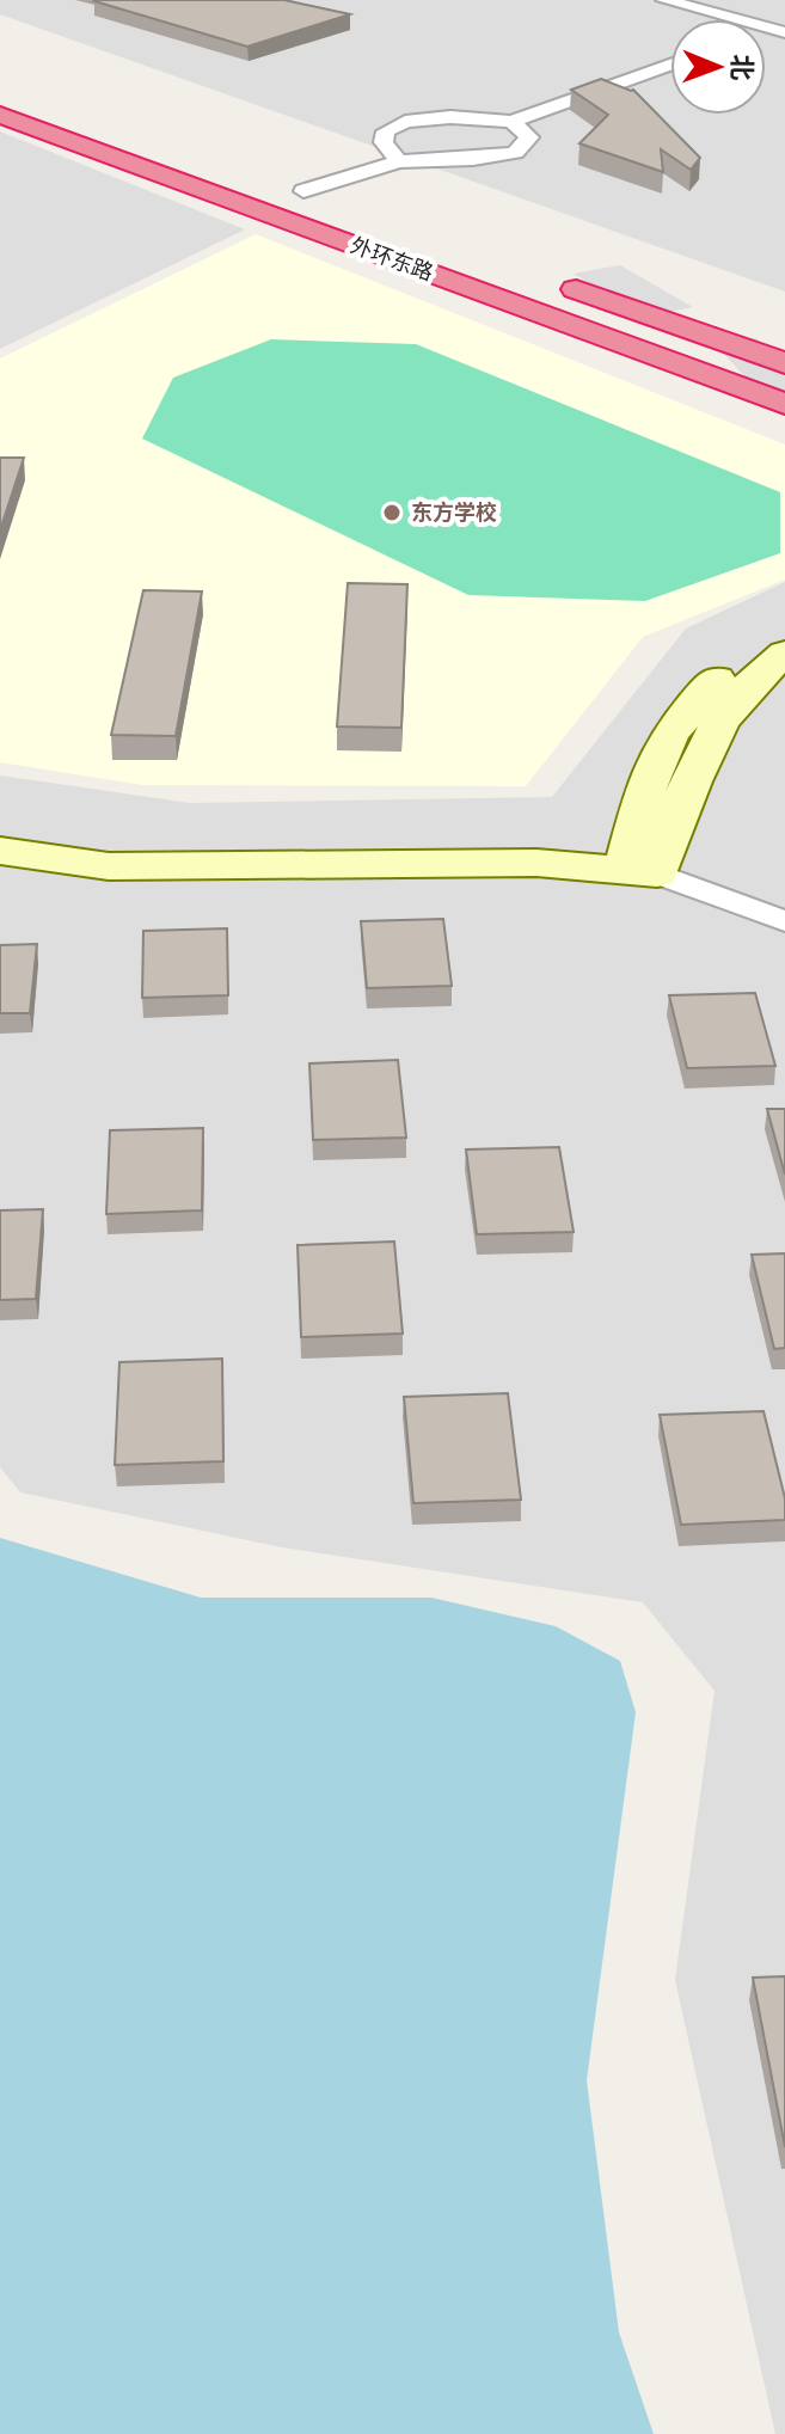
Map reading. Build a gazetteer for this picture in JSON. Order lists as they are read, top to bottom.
{
  "streets": {
    "highway": ["外环东路"]
  },
  "places": ["东方学校"],
  "north": "right"
}
